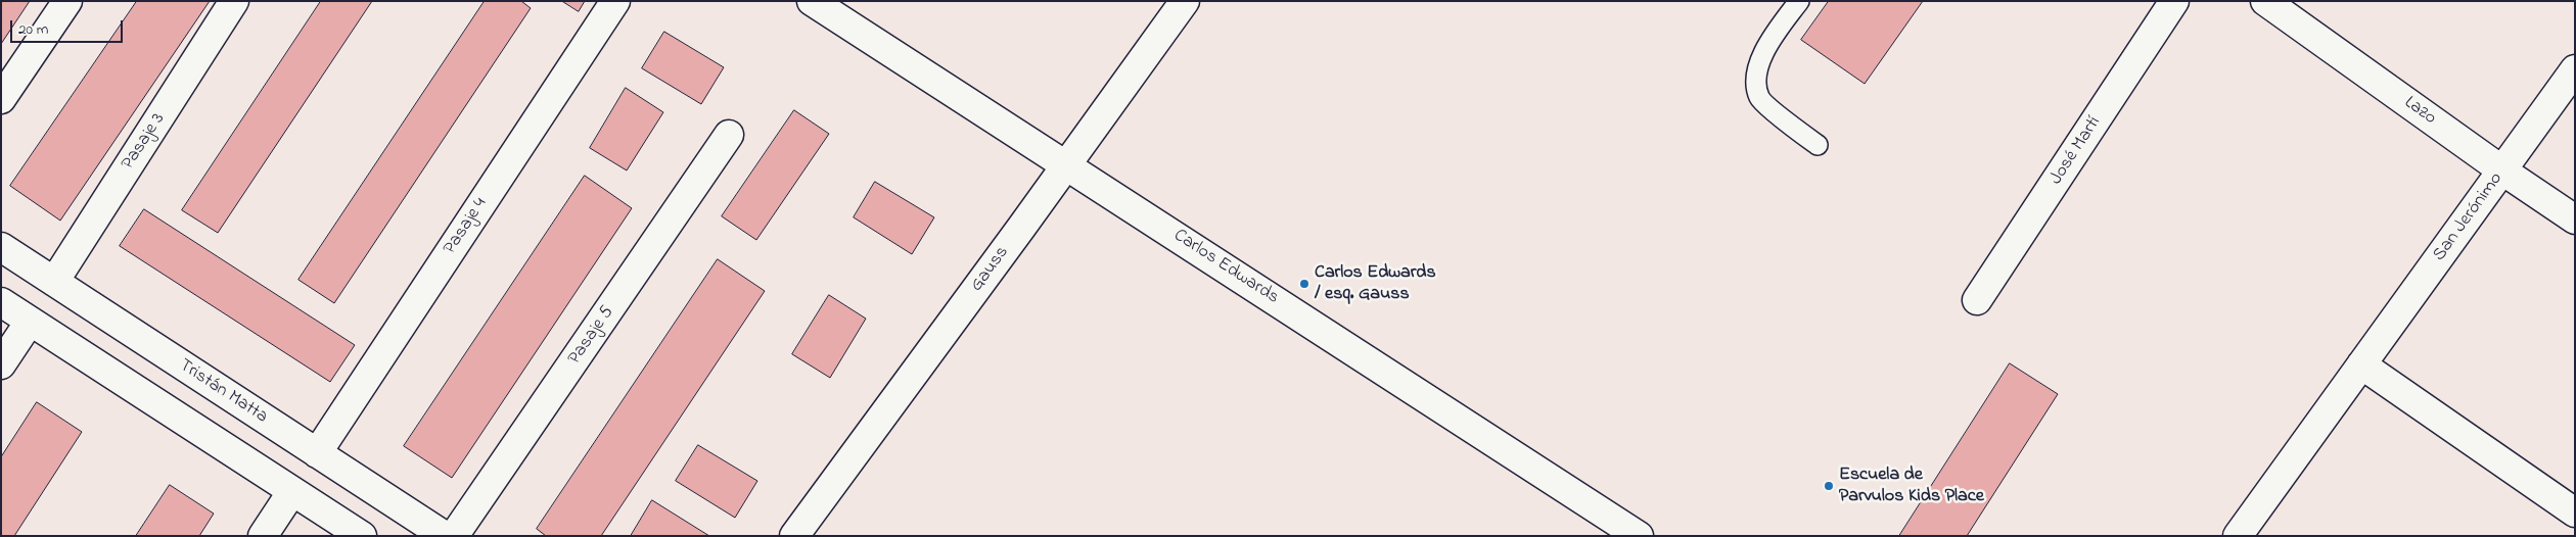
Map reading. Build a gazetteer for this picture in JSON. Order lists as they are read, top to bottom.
{
  "streets": {
    "street": [
      "Lazo",
      "Pasaje 3",
      "José Martí",
      "San Jerónimo",
      "Pasaje 4",
      "Carlos Edwards",
      "Gauss",
      "Pasaje 5",
      "Tristán Matta"
    ]
  },
  "crossings": [
    ["Lazo", "San Jerónimo"],
    ["Pasaje 3", "Tristán Matta"],
    ["Pasaje 4", "Tristán Matta"],
    ["Carlos Edwards", "Gauss"]
  ],
  "places": ["Carlos Edwards / esq. Gauss", "Escuela de Parvulos Kids Place"],
  "scale_bar": "20 m"
}
